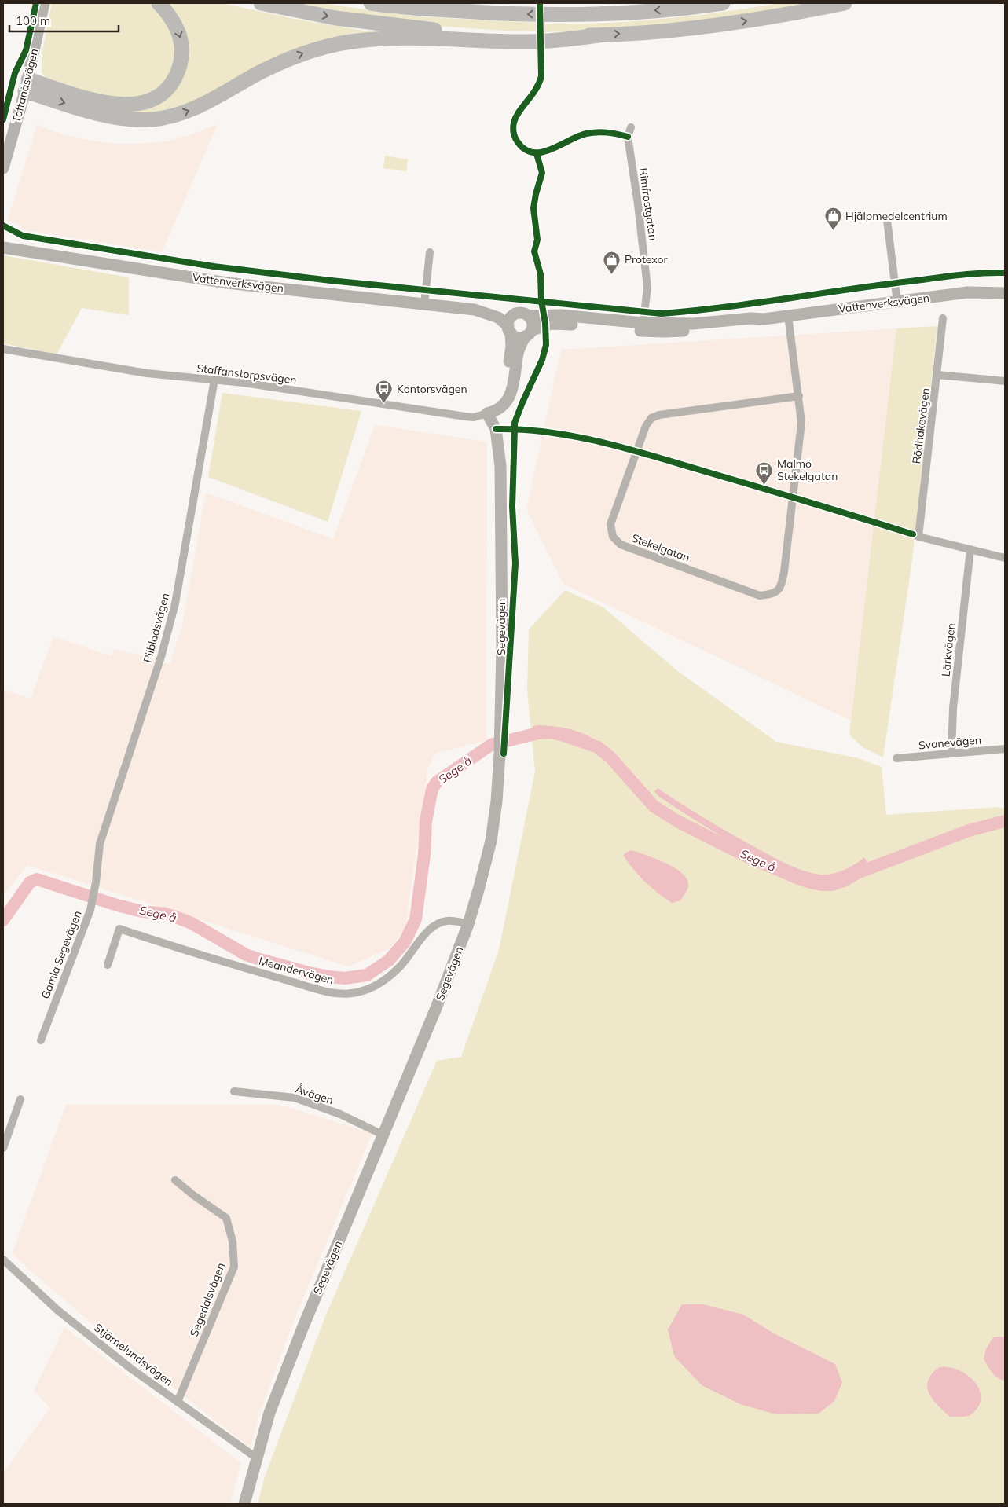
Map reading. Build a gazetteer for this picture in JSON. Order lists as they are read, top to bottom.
{
  "streets": {
    "street": [
      "Toftanäsvägen",
      "Rimfrostgatan",
      "Vattenverksvägen",
      "Staffanstorpsvägen",
      "Rödhakevägen",
      "Stekelgatan",
      "Segevägen",
      "Pilbladsvägen",
      "Lärkvägen",
      "Svanevägen",
      "Gamla Segevägen",
      "Meandervägen",
      "Åvägen",
      "Segedalsvägen",
      "Stjärnelundsvägen"
    ]
  },
  "crossings": [
    ["Rimfrostgatan", "Vattenverksvägen"],
    ["Vattenverksvägen", "Stekelgatan"],
    ["Staffanstorpsvägen", "Segevägen"],
    ["Staffanstorpsvägen", "Pilbladsvägen"],
    ["Rödhakevägen", "Lärkvägen"],
    ["Segevägen", "Meandervägen"],
    ["Segevägen", "Åvägen"],
    ["Segevägen", "Stjärnelundsvägen"],
    ["Pilbladsvägen", "Gamla Segevägen"],
    ["Lärkvägen", "Svanevägen"],
    ["Segedalsvägen", "Stjärnelundsvägen"]
  ],
  "water": ["Sege å"],
  "places": {
    "shop": ["Hjälpmedelcentrium", "Protexor"],
    "bus stop": ["Kontorsvägen", "Malmö Stekelgatan"]
  },
  "scale_bar": "100 m"
}
